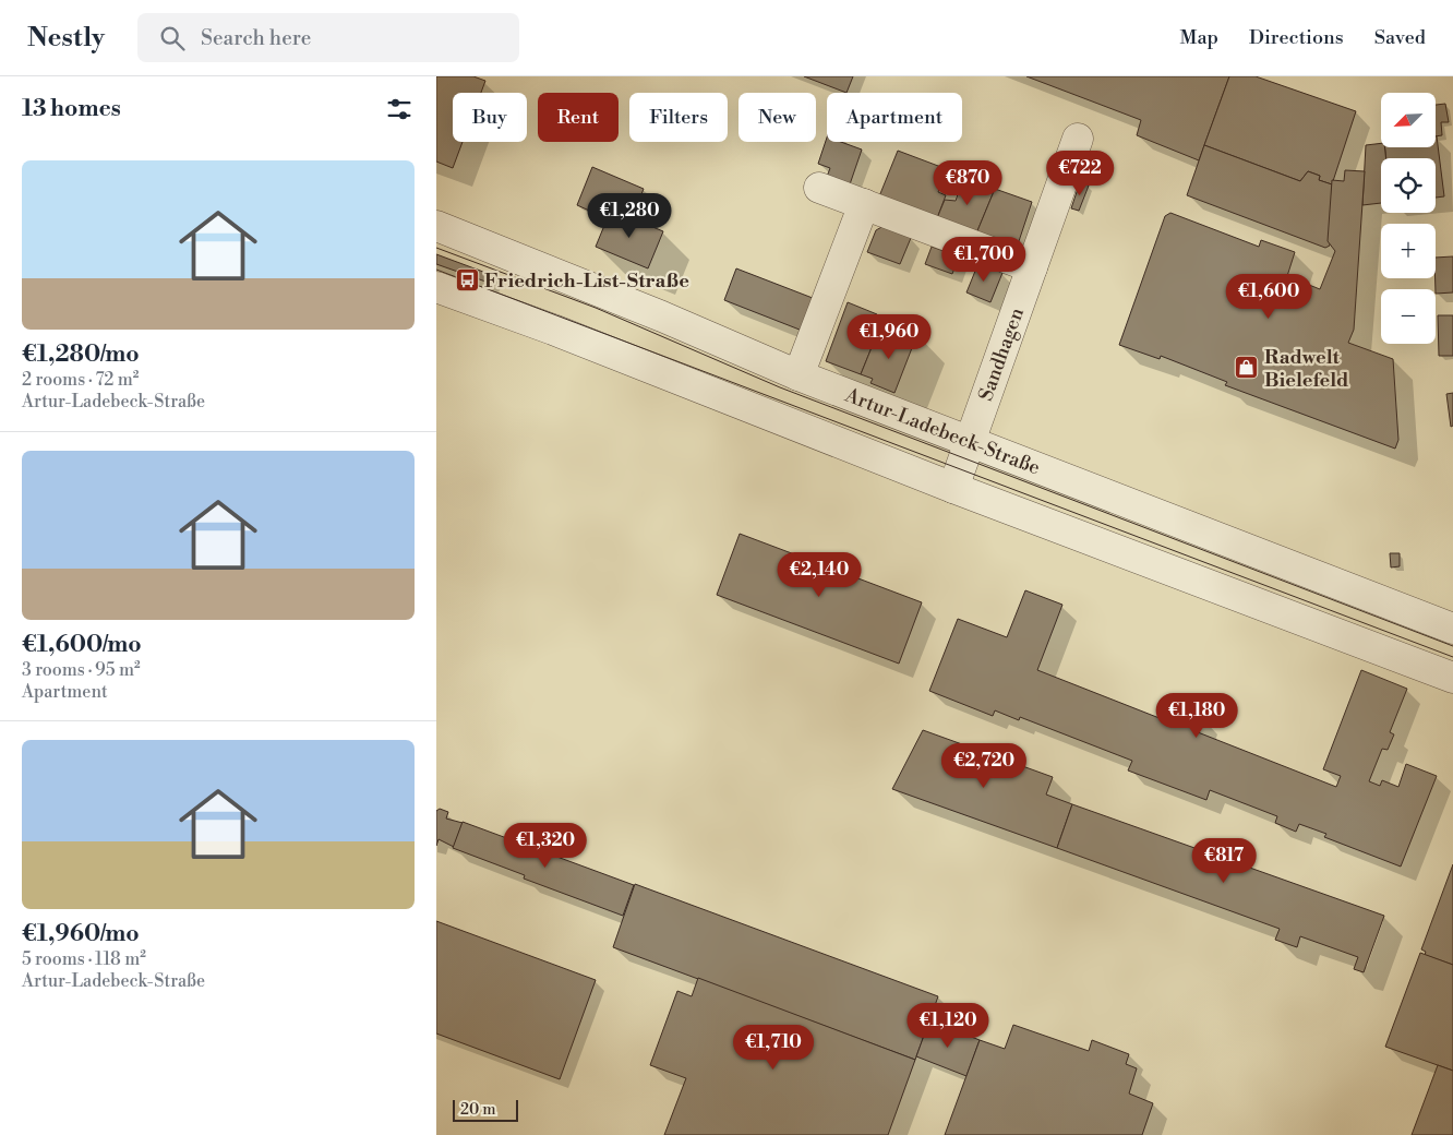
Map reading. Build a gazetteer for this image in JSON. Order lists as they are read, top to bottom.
{
  "streets": {
    "street": ["Sandhagen", "Artur-Ladebeck-Straße"]
  },
  "crossings": [
    ["Sandhagen", "Artur-Ladebeck-Straße"]
  ],
  "places": {
    "bus stop": ["Friedrich-List-Straße"],
    "shop": ["Radwelt Bielefeld"]
  },
  "scale_bar": "20 m",
  "north": "bottom left",
  "page": {
    "header": "Nestly",
    "search": "Search here",
    "nav": ["Map", "Directions", "Saved"],
    "heading": "13 homes",
    "map_buttons": ["+", "−"],
    "chip": [
      "Buy",
      "Rent",
      "Filters",
      "New",
      "Apartment"
    ],
    "list": [
      {
        "name": "€1,280/mo",
        "note": "2 rooms · 72 m² · Artur-Ladebeck-Straße"
      },
      {
        "name": "€1,600/mo",
        "note": "3 rooms · 95 m² · Apartment"
      },
      {
        "name": "€1,960/mo",
        "note": "5 rooms · 118 m² · Artur-Ladebeck-Straße"
      }
    ],
    "price": [
      "€722",
      "€870",
      "€1,280",
      "€1,700",
      "€1,600",
      "€1,960",
      "€2,140",
      "€1,180",
      "€2,720",
      "€1,320",
      "€817",
      "€1,120",
      "€1,710"
    ],
    "scale": "20 m"
  }
}
